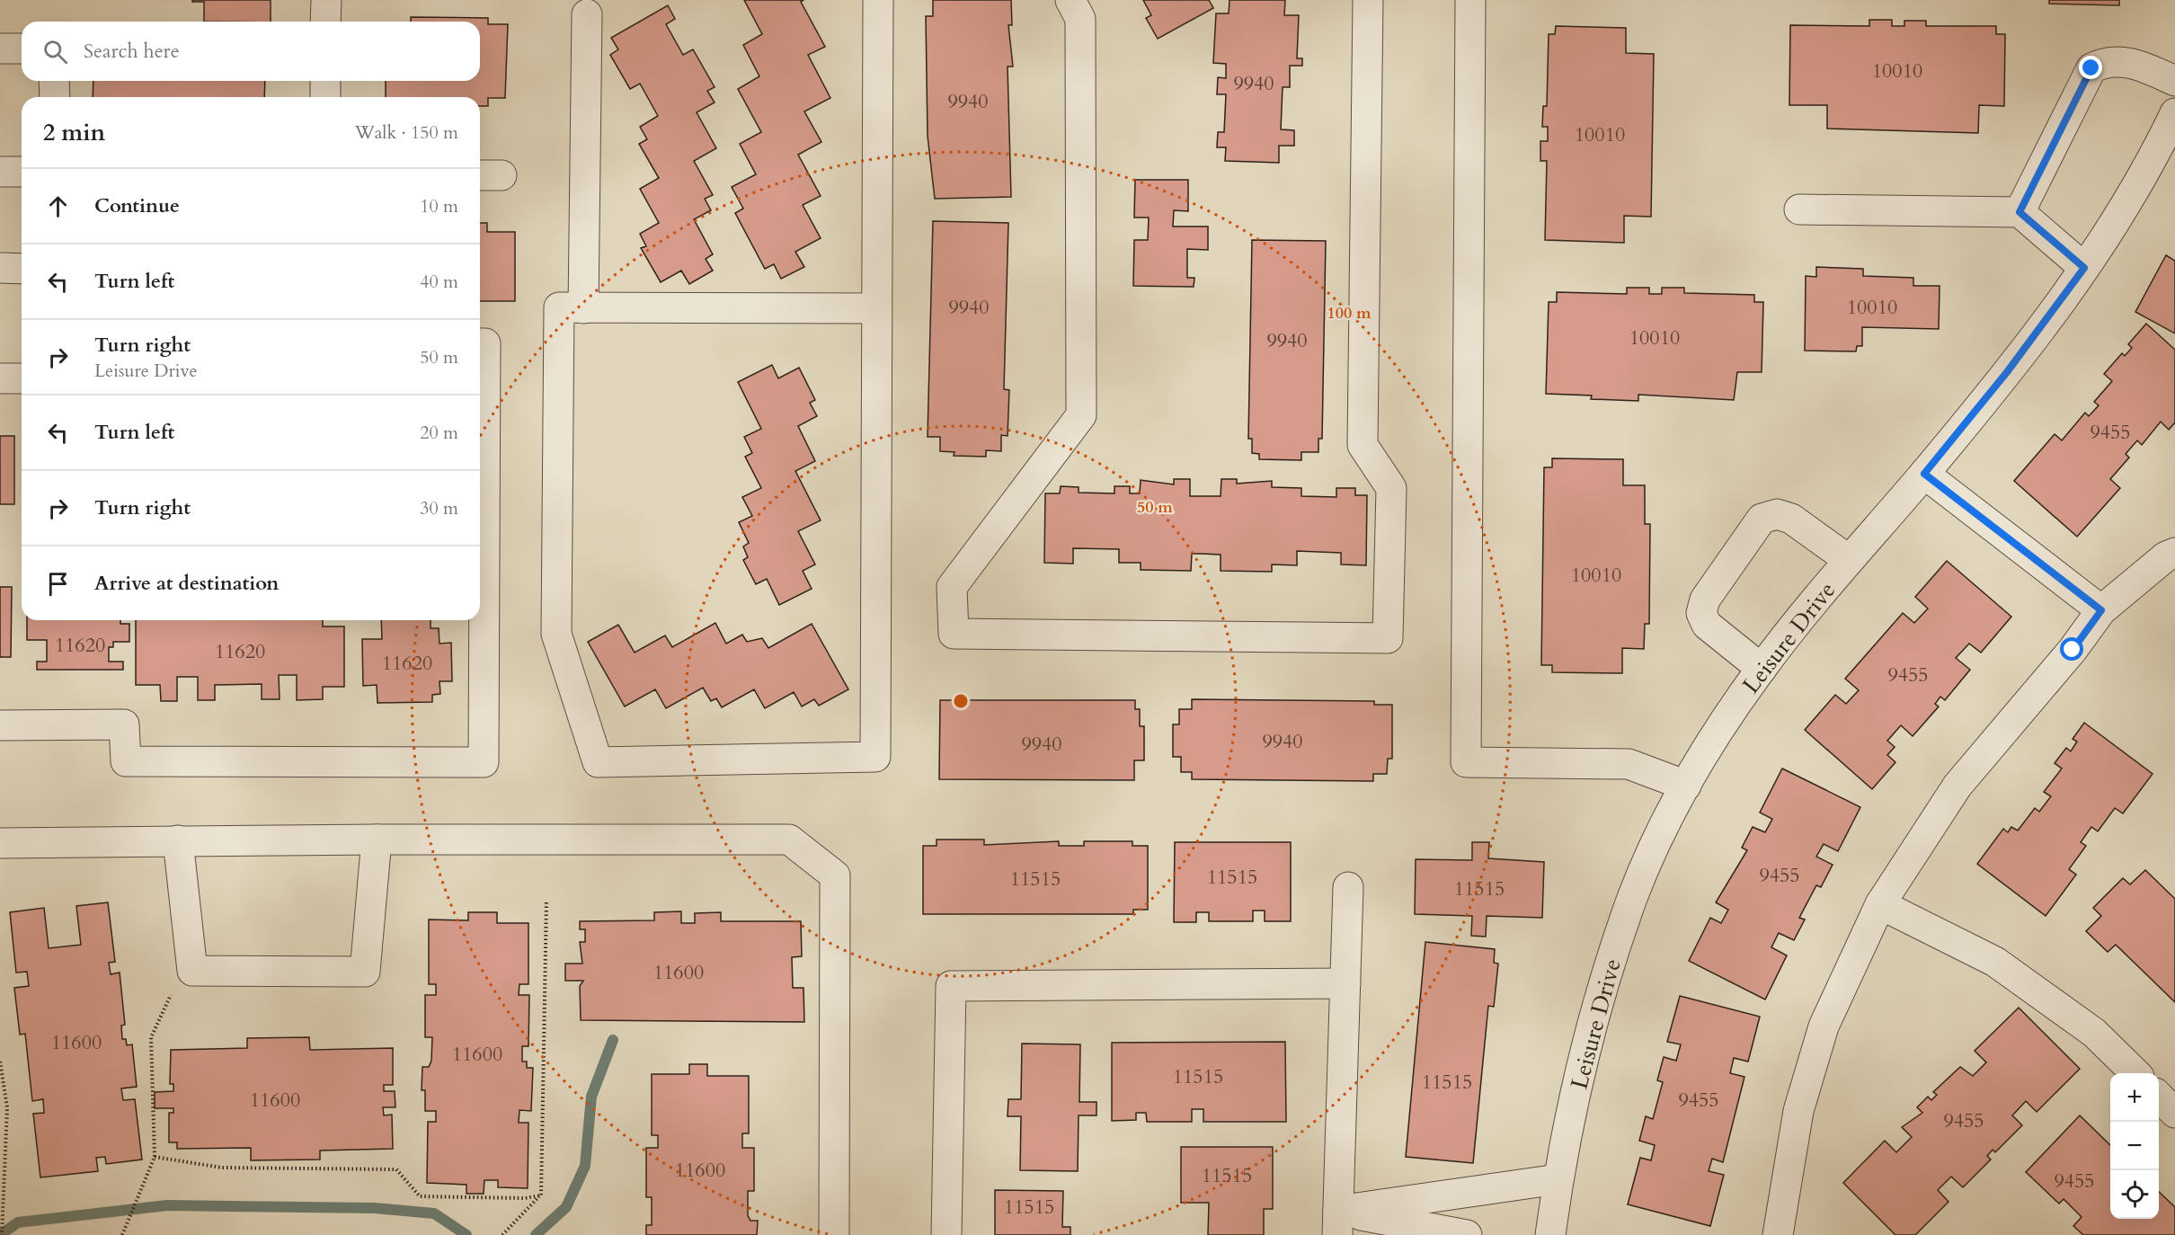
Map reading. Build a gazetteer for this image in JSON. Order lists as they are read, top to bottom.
{
  "streets": {
    "street": ["Leisure Drive"]
  },
  "house_numbers": [
    "10010",
    "9940",
    "9940",
    "10010",
    "9940",
    "10010",
    "10010",
    "9940",
    "9455",
    "10010",
    "11620",
    "11620",
    "11620",
    "9455",
    "9940",
    "9940",
    "9455",
    "11515",
    "11515",
    "11515",
    "11600",
    "11600",
    "11600",
    "11515",
    "11515",
    "11600",
    "9455",
    "9455",
    "11600",
    "11515",
    "9455",
    "11515"
  ],
  "page": {
    "search": "Search here",
    "heading": ["2 min", "Walk · 150 m"],
    "list": [
      ["Continue", "10 m"],
      ["Turn left", "40 m"],
      ["Turn right", "Leisure Drive", "50 m"],
      ["Turn left", "20 m"],
      ["Turn right", "30 m"],
      "Arrive at destination"
    ],
    "map_buttons": ["+", "−"]
  },
  "rings": ["100 m", "50 m"]
}
